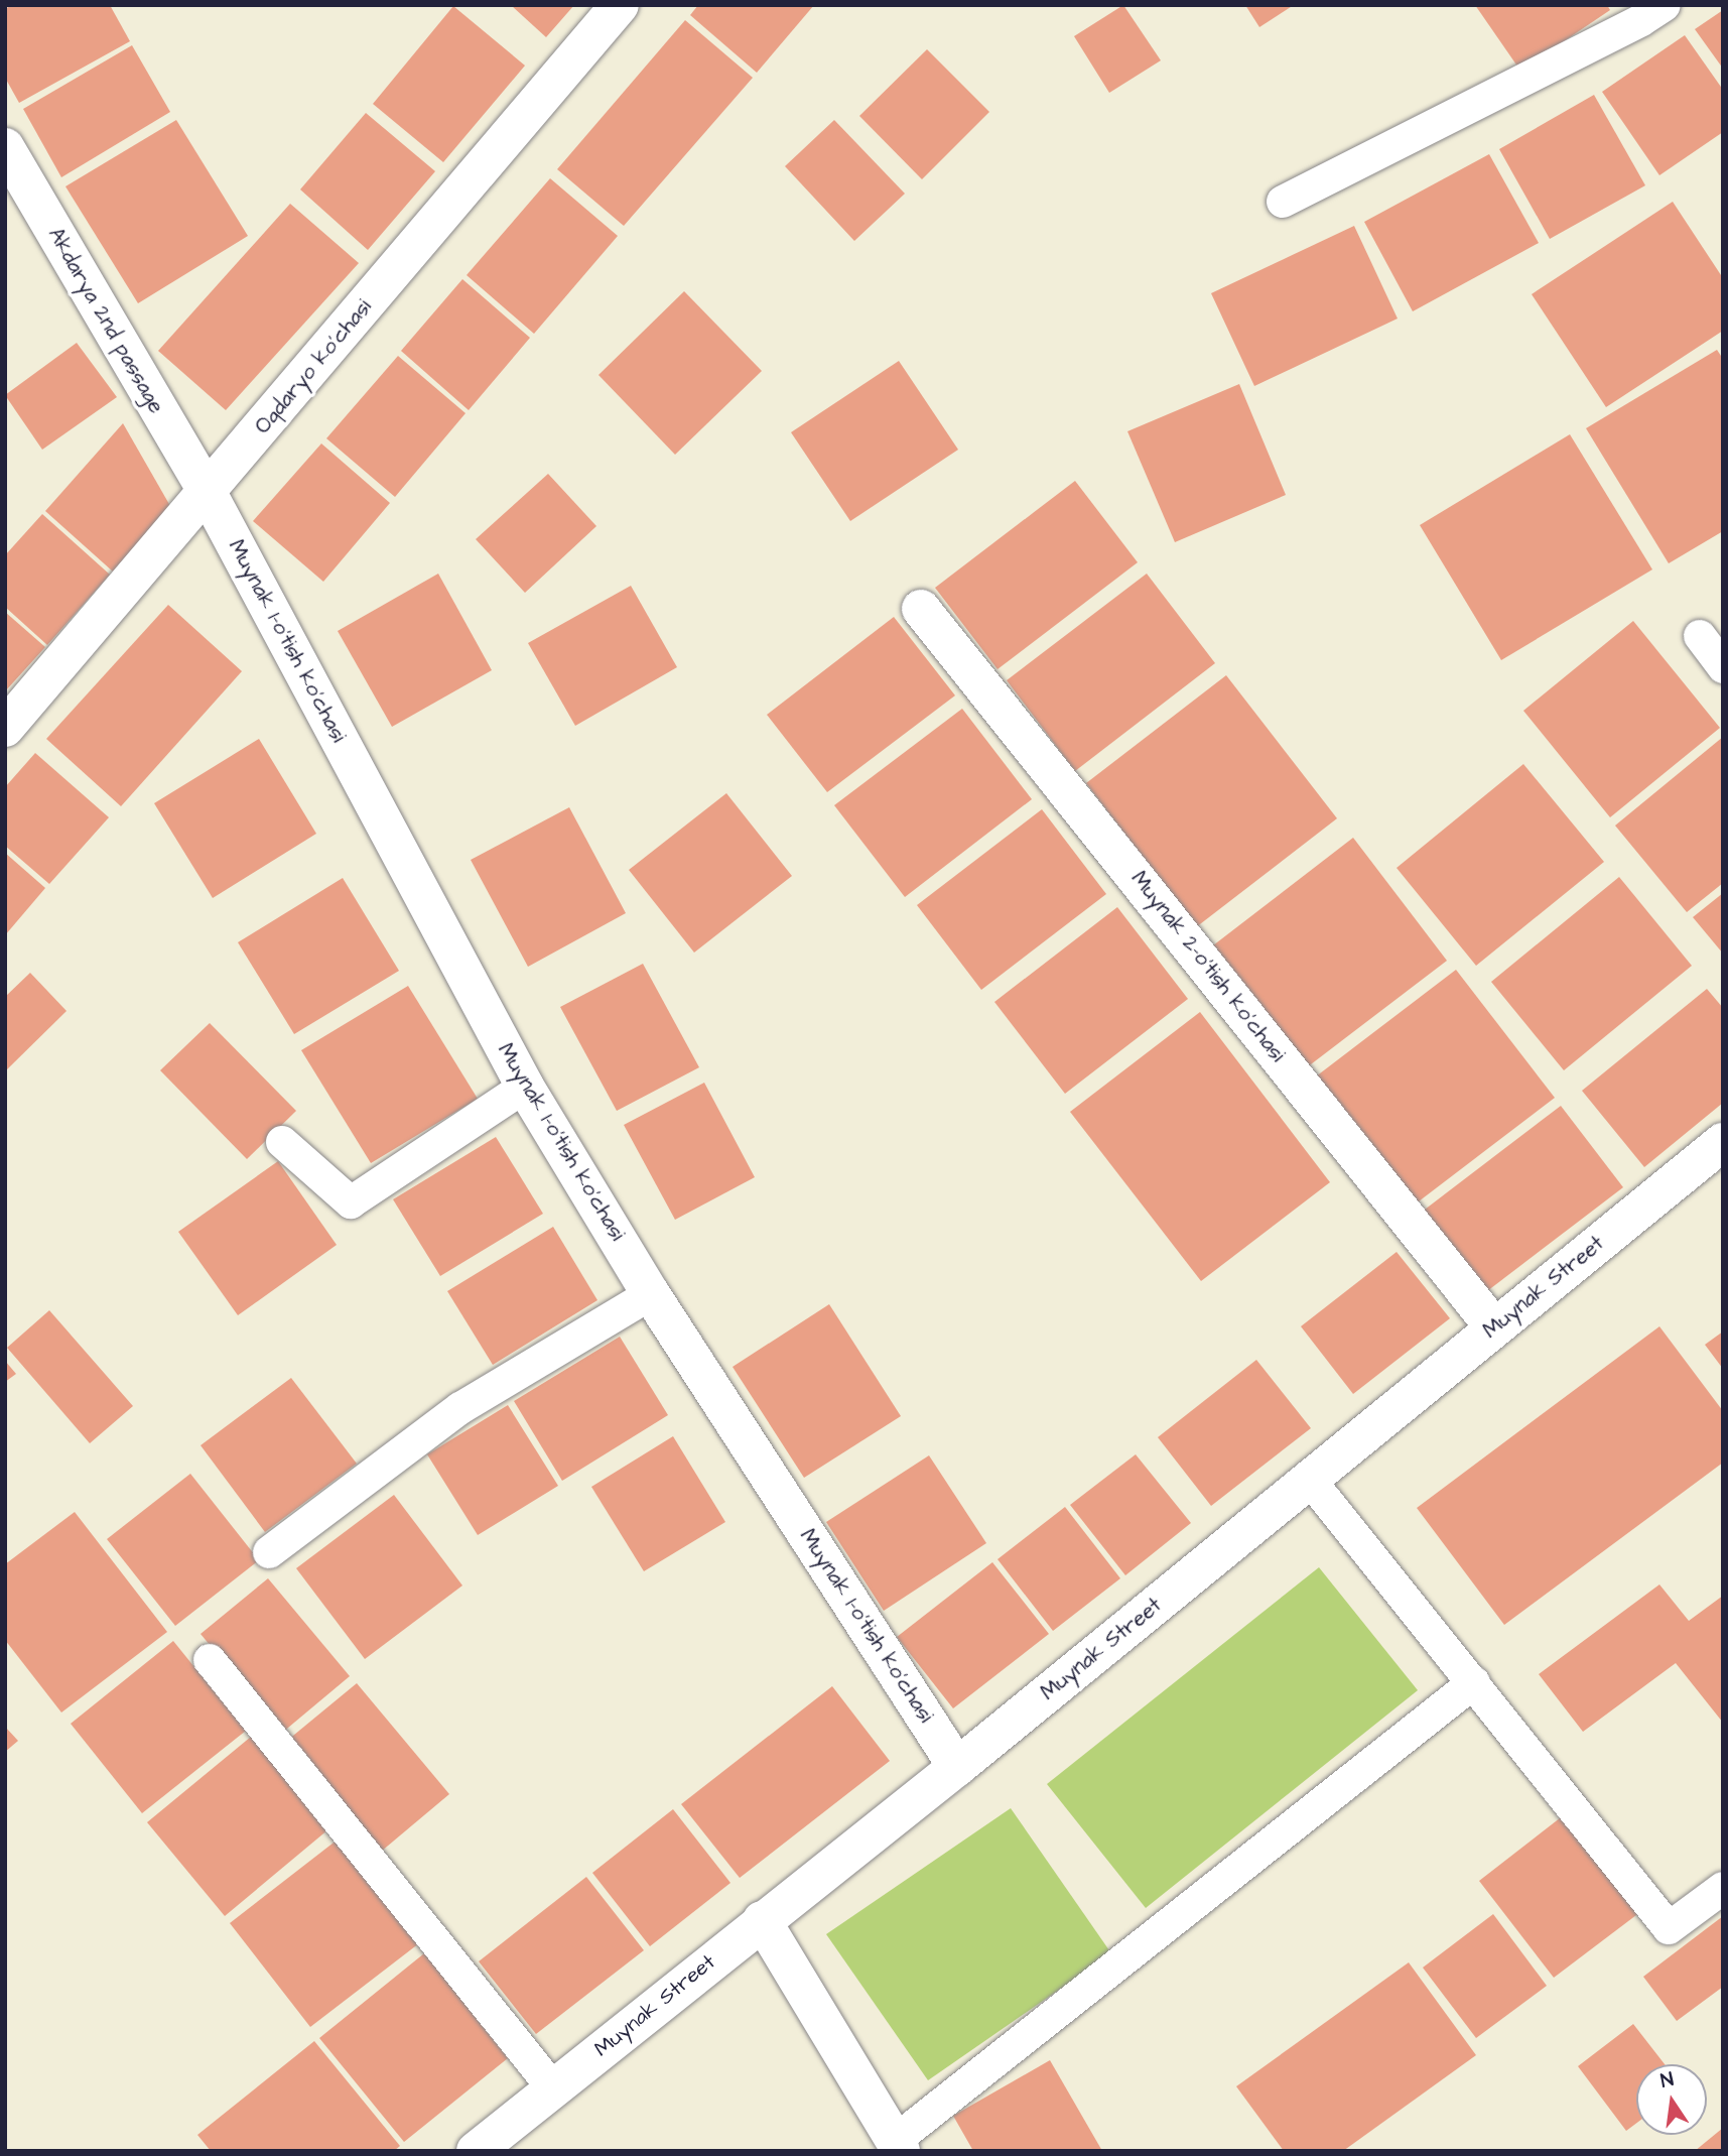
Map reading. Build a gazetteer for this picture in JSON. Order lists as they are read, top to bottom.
{
  "streets": {
    "street": [
      "Akdarya 2nd passage",
      "Oqdaryo ko'chasi",
      "Muynak 1-o'tish ko'chasi",
      "Muynak 2-o'tish ko'chasi",
      "Muynak Street"
    ]
  },
  "crossings": [
    ["Akdarya 2nd passage", "Oqdaryo ko'chasi"],
    ["Akdarya 2nd passage", "Muynak 1-o'tish ko'chasi"],
    ["Oqdaryo ko'chasi", "Muynak 1-o'tish ko'chasi"],
    ["Muynak 1-o'tish ko'chasi", "Muynak Street"],
    ["Muynak 2-o'tish ko'chasi", "Muynak Street"]
  ],
  "north": "top"
}
